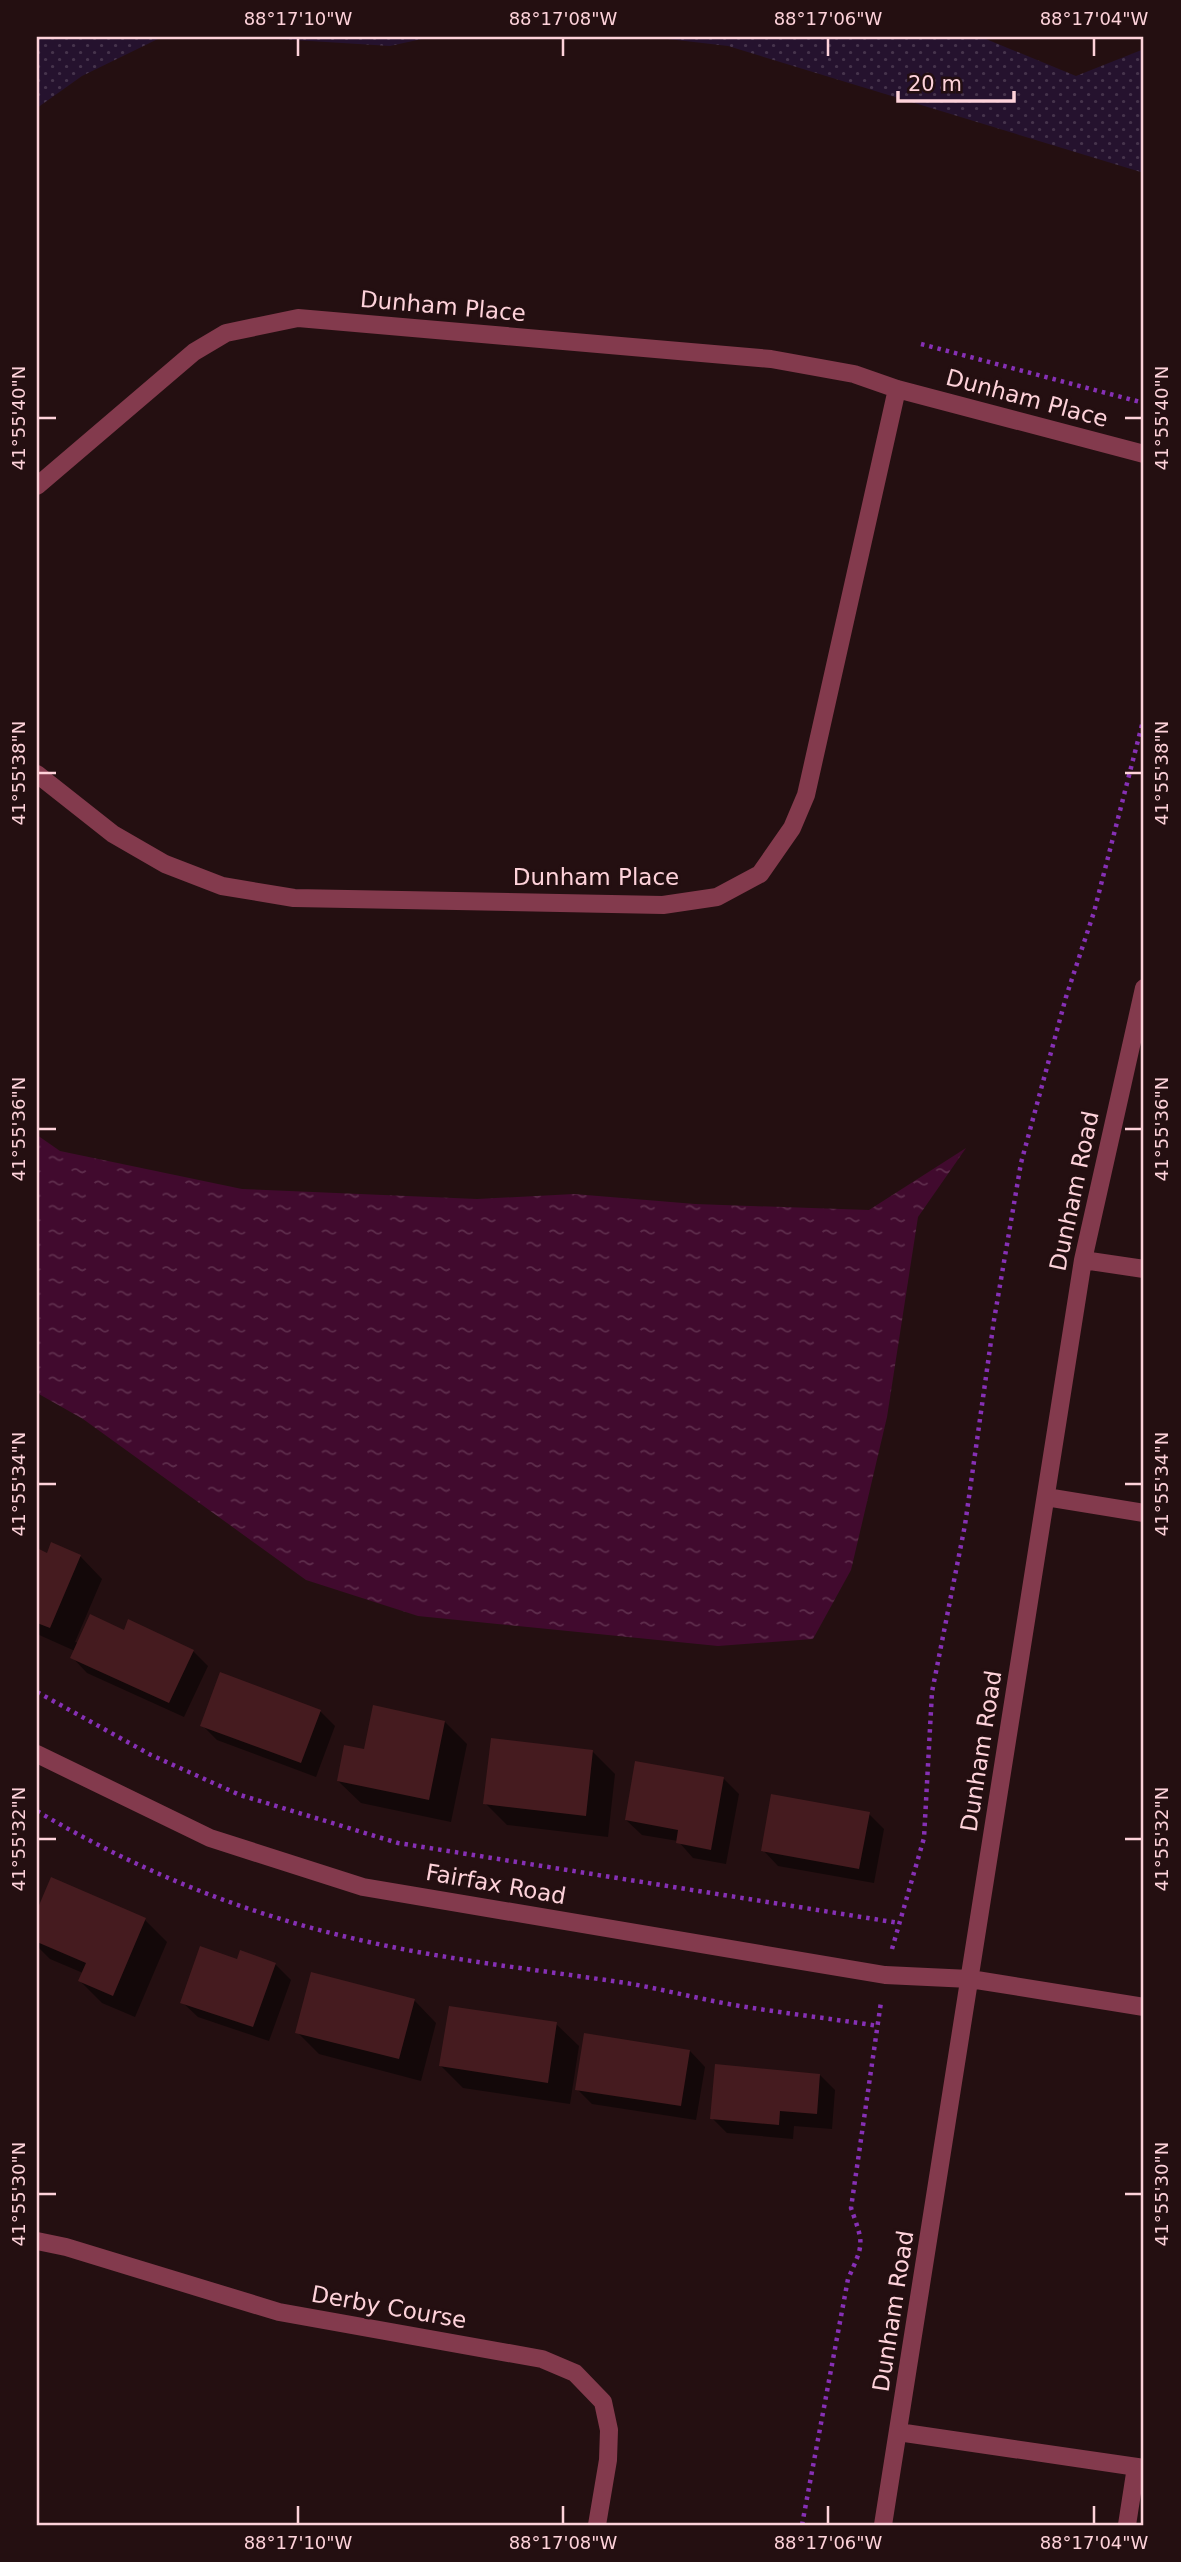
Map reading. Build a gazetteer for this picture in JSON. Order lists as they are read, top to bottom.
{
  "streets": {
    "street": [
      "Dunham Place",
      "Dunham Road",
      "Fairfax Road",
      "Derby Course"
    ]
  },
  "crossings": [
    ["Dunham Road", "Fairfax Road"]
  ],
  "scale_bar": "20 m",
  "coordinates": [
    "88°17'10\"W",
    "88°17'08\"W",
    "88°17'06\"W",
    "88°17'04\"W",
    "41°55'40\"N",
    "41°55'38\"N",
    "41°55'36\"N",
    "41°55'34\"N",
    "41°55'32\"N",
    "41°55'30\"N"
  ]
}
